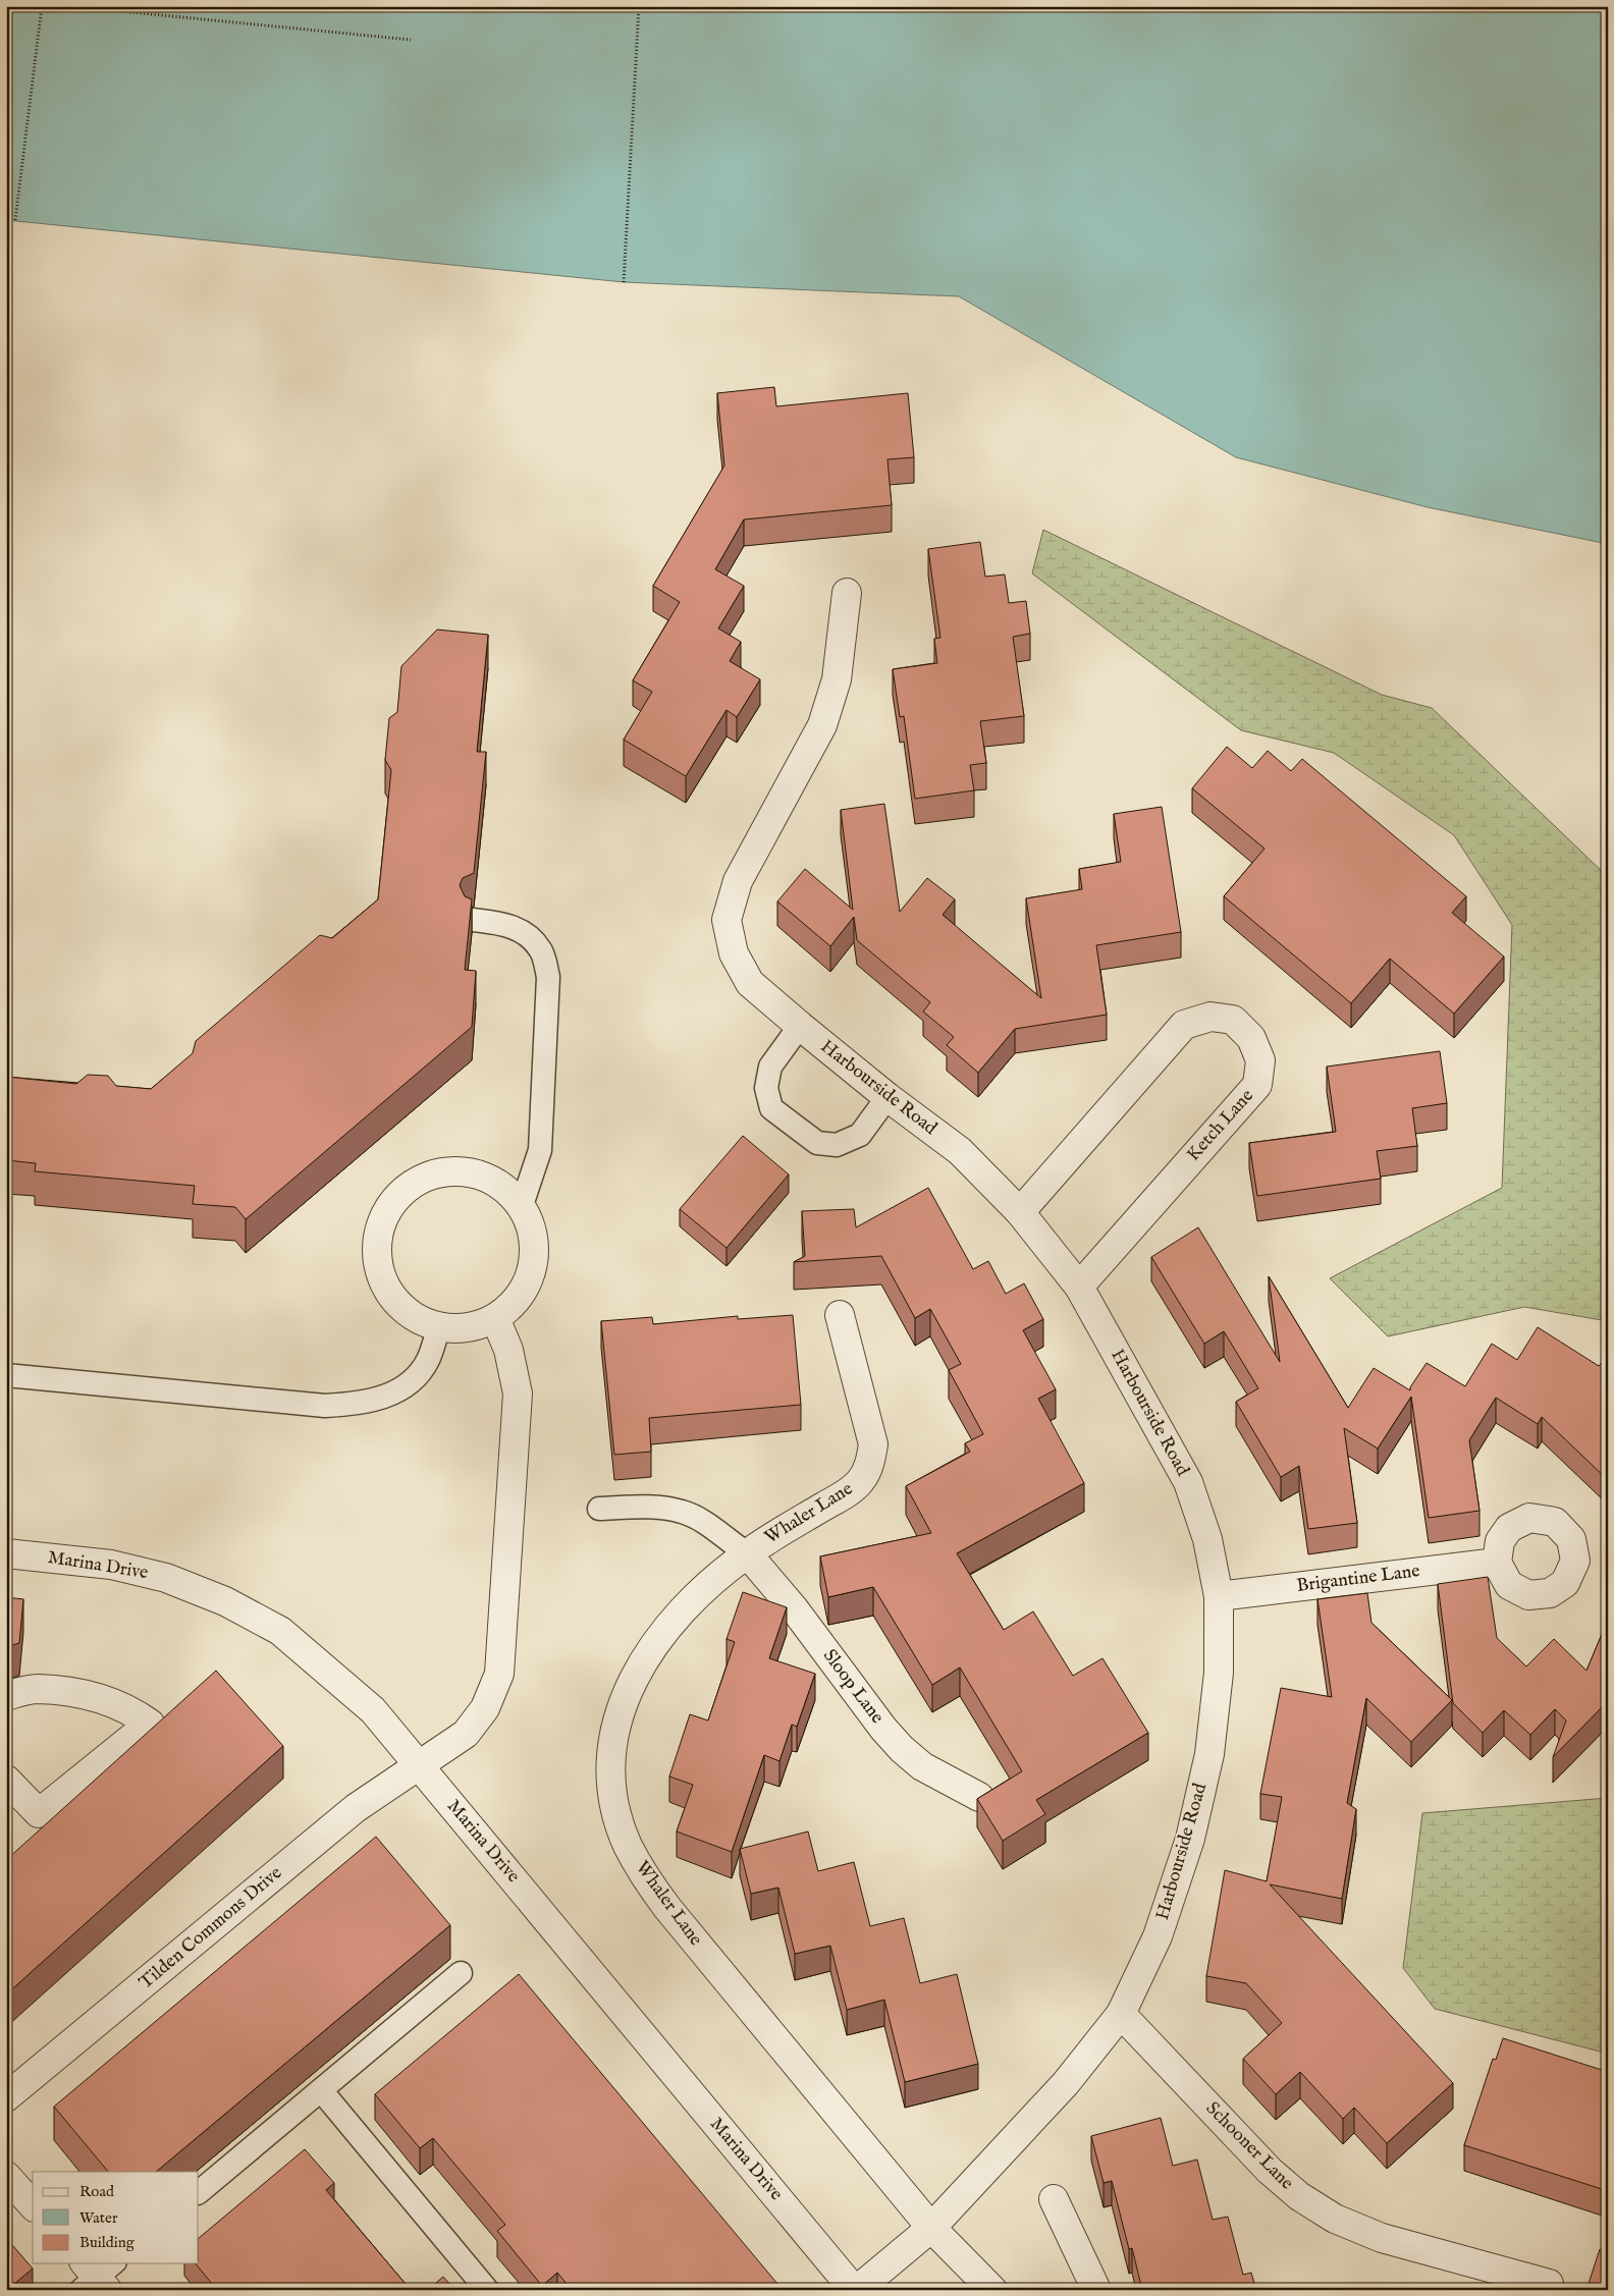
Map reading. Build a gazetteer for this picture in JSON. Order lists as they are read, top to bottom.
{
  "streets": {
    "street": [
      "Harbourside Road",
      "Ketch Lane",
      "Whaler Lane",
      "Marina Drive",
      "Brigantine Lane",
      "Sloop Lane",
      "Tilden Commons Drive",
      "Schooner Lane"
    ]
  },
  "crossings": [
    ["Harbourside Road", "Ketch Lane"],
    ["Harbourside Road", "Whaler Lane"],
    ["Harbourside Road", "Marina Drive"],
    ["Harbourside Road", "Brigantine Lane"],
    ["Harbourside Road", "Schooner Lane"],
    ["Whaler Lane", "Sloop Lane"],
    ["Marina Drive", "Tilden Commons Drive"]
  ],
  "legend": ["Road", "Water", "Building"]
}
